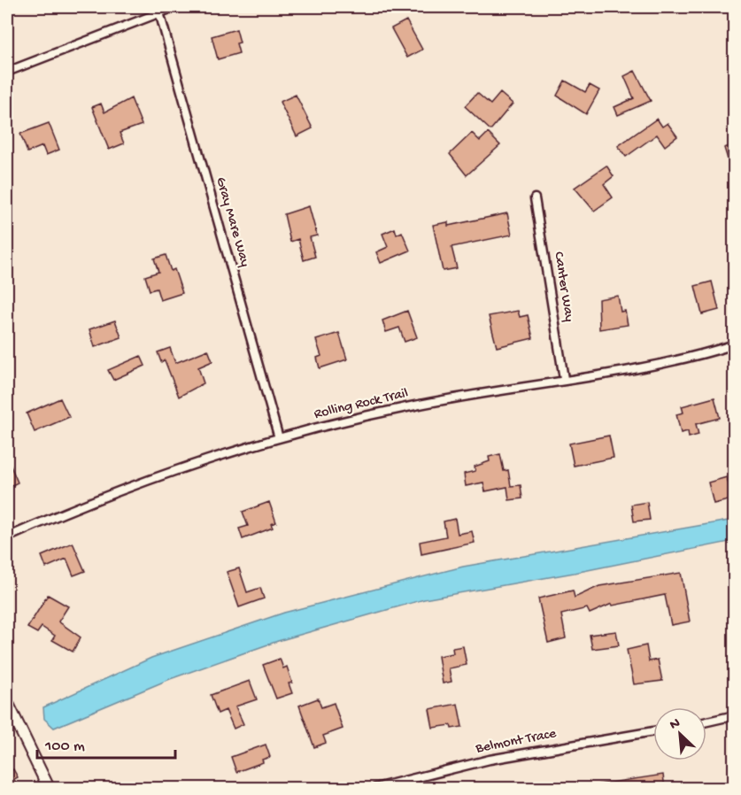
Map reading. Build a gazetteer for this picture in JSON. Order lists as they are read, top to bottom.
{
  "streets": {
    "street": [
      "Gray Mare Way",
      "Canter Way",
      "Rolling Rock Trail",
      "Belmont Trace"
    ]
  },
  "crossings": [
    ["Gray Mare Way", "Rolling Rock Trail"],
    ["Canter Way", "Rolling Rock Trail"]
  ],
  "scale_bar": "100 m",
  "north": "top left"
}
